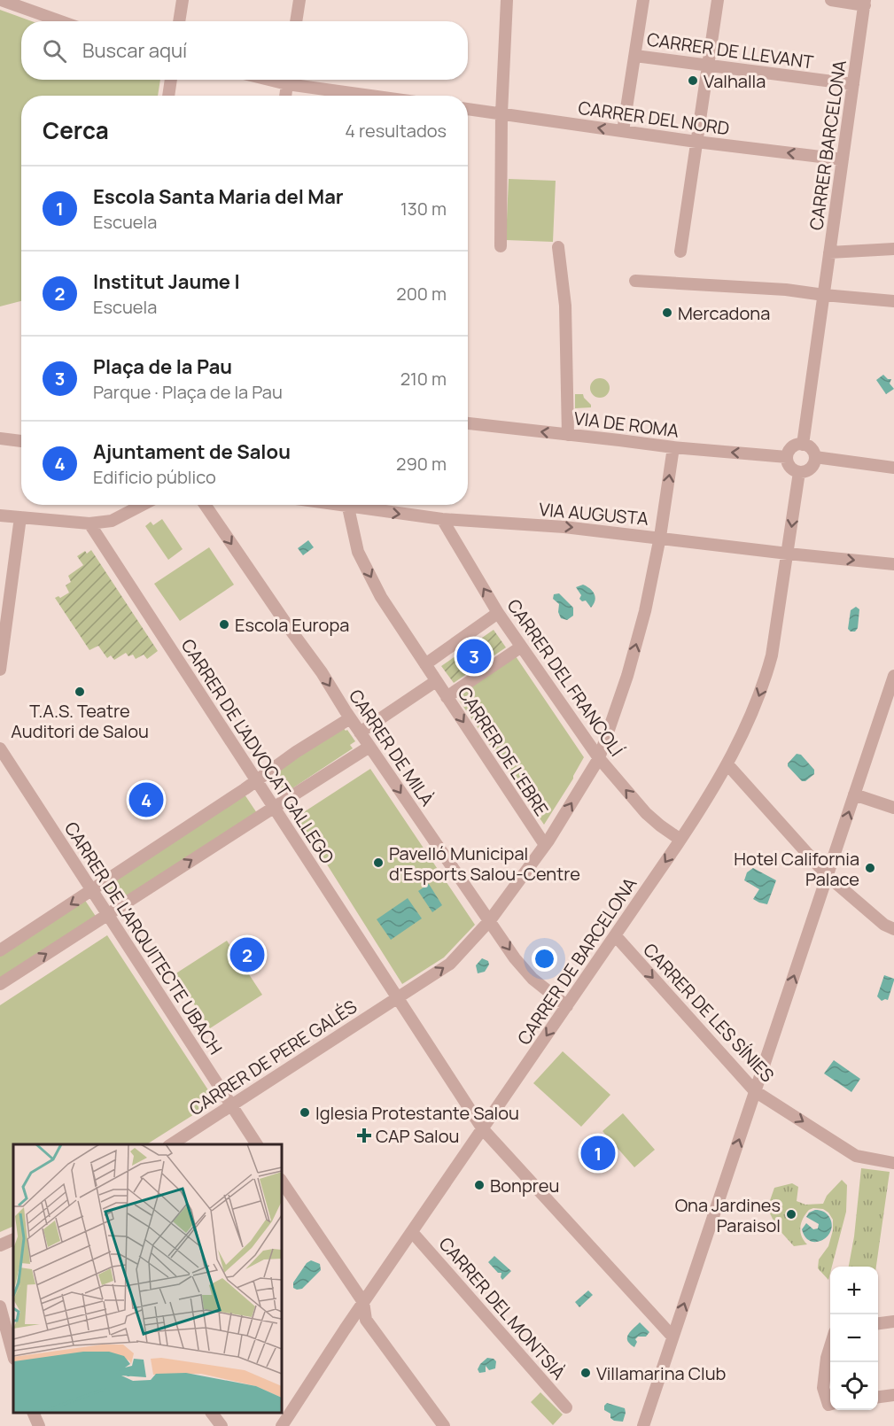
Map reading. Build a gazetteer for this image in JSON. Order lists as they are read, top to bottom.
{
  "streets": {
    "street": [
      "CARRER DE LLEVANT",
      "CARRER DEL NORD",
      "CARRER BARCELONA",
      "VIA DE ROMA",
      "VIA AUGUSTA",
      "CARRER DEL FRANCOLÍ",
      "CARRER DE MILÀ",
      "CARRER DE L'ADVOCAT GALLEGO",
      "CARRER DE L'EBRE",
      "CARRER DE L'ARQUITECTE UBACH",
      "CARRER DE BARCELONA",
      "CARRER DE LES SÍNIES",
      "CARRER DE PERE GALÉS",
      "CARRER DEL MONTSIÀ"
    ]
  },
  "crossings": [
    ["CARRER DE LLEVANT", "CARRER BARCELONA"],
    ["CARRER DEL NORD", "CARRER BARCELONA"],
    ["VIA DE ROMA", "CARRER DE BARCELONA"],
    ["VIA DE ROMA", "CARRER DE PERE GALÉS"],
    ["VIA AUGUSTA", "CARRER DEL FRANCOLÍ"],
    ["VIA AUGUSTA", "CARRER DE L'EBRE"],
    ["VIA AUGUSTA", "CARRER DE BARCELONA"],
    ["VIA AUGUSTA", "CARRER DE PERE GALÉS"],
    ["CARRER DEL FRANCOLÍ", "CARRER DE BARCELONA"],
    ["CARRER DEL FRANCOLÍ", "CARRER DE PERE GALÉS"],
    ["CARRER DE MILÀ", "CARRER DE BARCELONA"],
    ["CARRER DE MILÀ", "CARRER DE PERE GALÉS"],
    ["CARRER DE L'ADVOCAT GALLEGO", "CARRER DE BARCELONA"],
    ["CARRER DE L'ADVOCAT GALLEGO", "CARRER DE PERE GALÉS"],
    ["CARRER DE L'EBRE", "CARRER DE PERE GALÉS"],
    ["CARRER DE L'ARQUITECTE UBACH", "CARRER DE PERE GALÉS"],
    ["CARRER DE BARCELONA", "CARRER DE LES SÍNIES"],
    ["CARRER DE BARCELONA", "CARRER DEL MONTSIÀ"]
  ],
  "one_way": [
    "CARRER DEL NORD",
    "VIA DE ROMA",
    "VIA AUGUSTA",
    "CARRER DEL FRANCOLÍ",
    "CARRER DE MILÀ",
    "CARRER DE L'EBRE",
    "CARRER DE BARCELONA",
    "CARRER DE LES SÍNIES",
    "CARRER DE PERE GALÉS"
  ],
  "places": {
    "other": [
      "Valhalla",
      "Mercadona",
      "Escola Europa",
      "T.A.S. Teatre Auditori de Salou",
      "Pavelló Municipal d'Esports Salou-Centre",
      "Hotel California Palace",
      "Iglesia Protestante Salou",
      "Bonpreu",
      "Ona Jardines Paraisol",
      "Villamarina Club"
    ],
    "health": ["CAP Salou"]
  },
  "page": {
    "search": "Buscar aquí",
    "heading": ["Cerca", "4 resultados"],
    "list": [
      {
        "mark": "1",
        "name": "Escola Santa Maria del Mar",
        "note": "Escuela",
        "value": "130 m"
      },
      {
        "mark": "2",
        "name": "Institut Jaume I",
        "note": "Escuela",
        "value": "200 m"
      },
      {
        "mark": "3",
        "name": "Plaça de la Pau",
        "note": "Parque · Plaça de la Pau",
        "value": "210 m"
      },
      {
        "mark": "4",
        "name": "Ajuntament de Salou",
        "note": "Edificio público",
        "value": "290 m"
      }
    ],
    "pins": [
      "3",
      "4",
      "2",
      "1"
    ],
    "map_buttons": ["+", "−"]
  }
}
